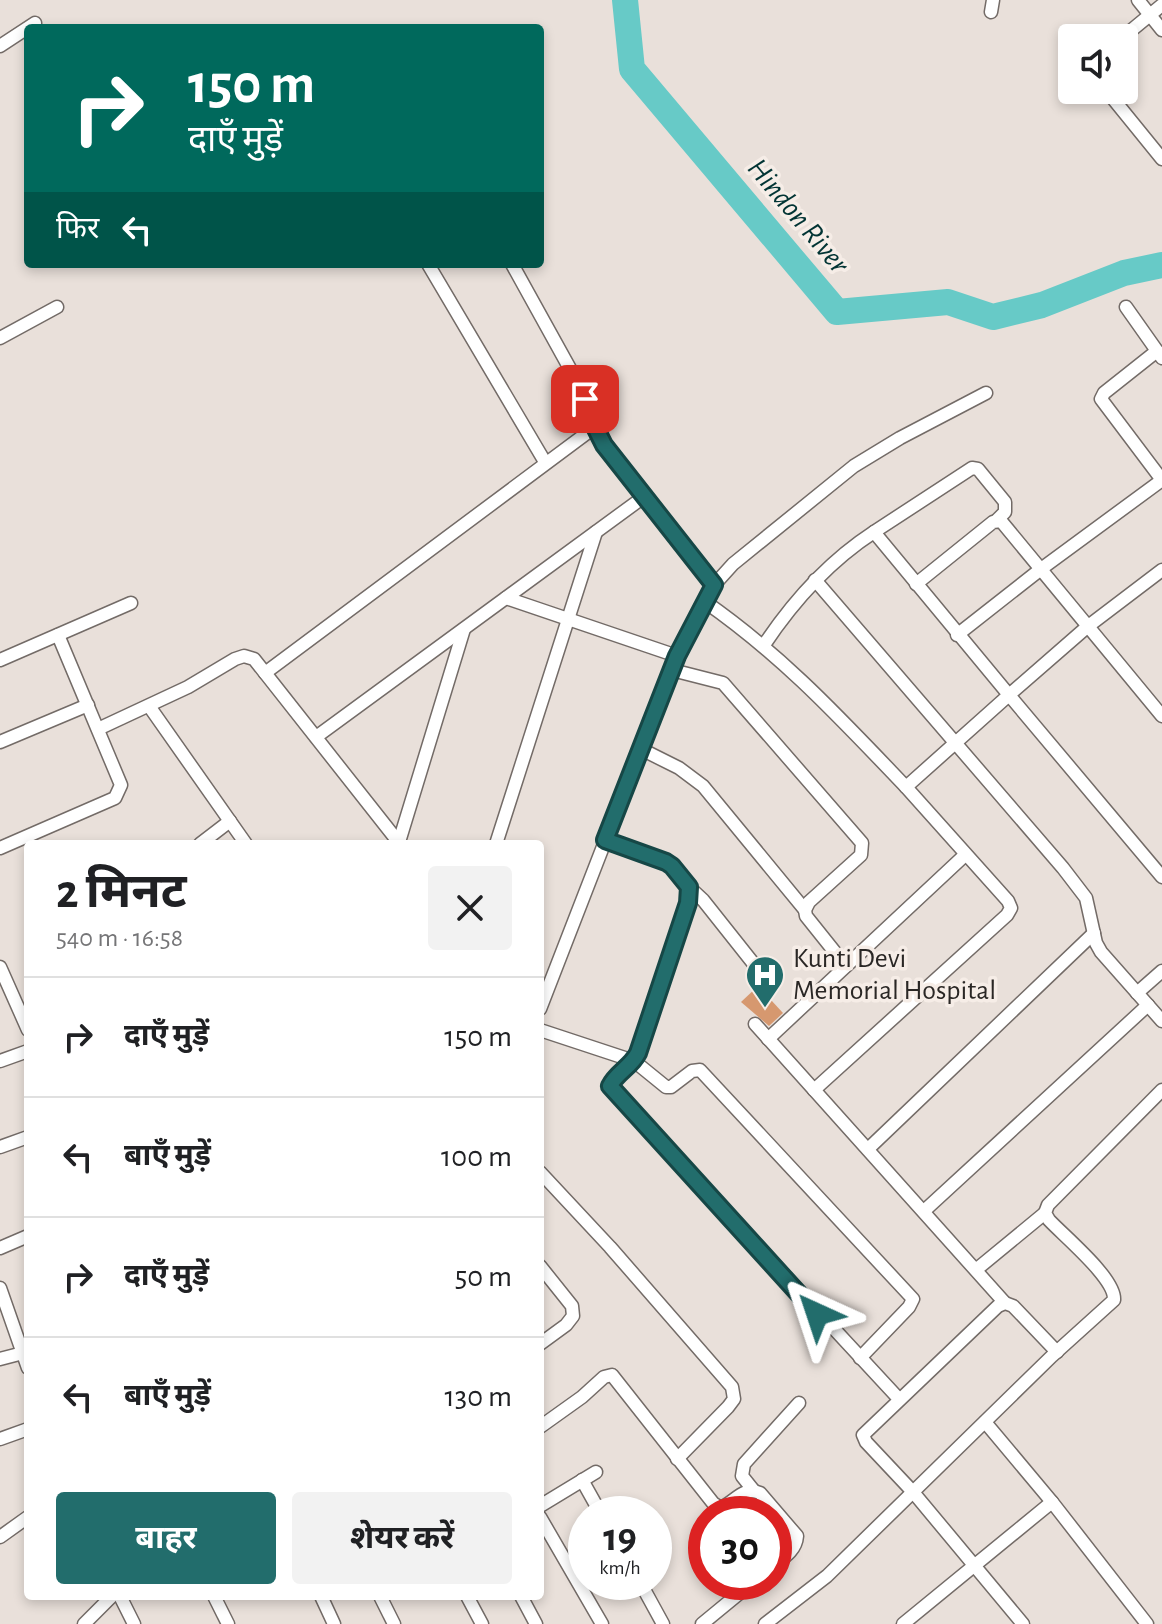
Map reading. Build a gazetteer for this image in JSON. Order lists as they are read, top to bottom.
{
  "water": ["Hindon River"],
  "places": {
    "hospital": ["Kunti Devi Memorial Hospital"]
  },
  "page": {
    "turn": ["150 m", "दाएँ मुड़ें"],
    "then": "फिर",
    "heading": ["2 मिनट", "540 m · 16:58"],
    "list": [
      {
        "name": "दाएँ मुड़ें",
        "value": "150 m"
      },
      {
        "name": "बाएँ मुड़ें",
        "value": "100 m"
      },
      {
        "name": "दाएँ मुड़ें",
        "value": "50 m"
      },
      {
        "name": "बाएँ मुड़ें",
        "value": "130 m"
      }
    ],
    "buttons": ["बाहर", "शेयर करें"],
    "speed": "19 km/h",
    "limit": "30"
  }
}
